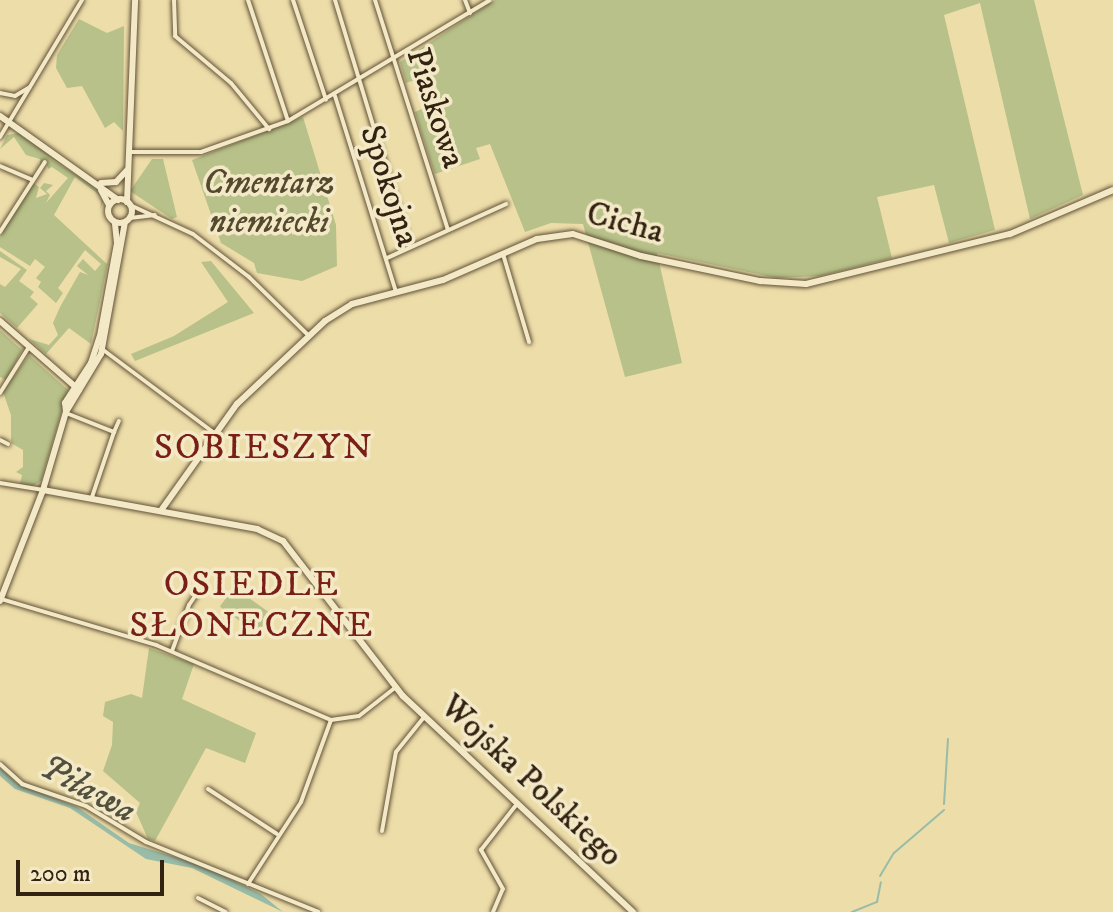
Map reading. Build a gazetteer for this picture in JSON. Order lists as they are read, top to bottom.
{
  "streets": {
    "street": [
      "Piaskowa",
      "Spokojna",
      "Cicha",
      "Wojska Polskiego"
    ]
  },
  "crossings": [
    ["Spokojna", "Cicha"],
    ["Cicha", "Wojska Polskiego"]
  ],
  "districts": ["SOBIESZYN", "OSIEDLE SŁONECZNE"],
  "water": ["Piława"],
  "parks": ["Cmentarz niemiecki"],
  "scale_bar": "200 m"
}
